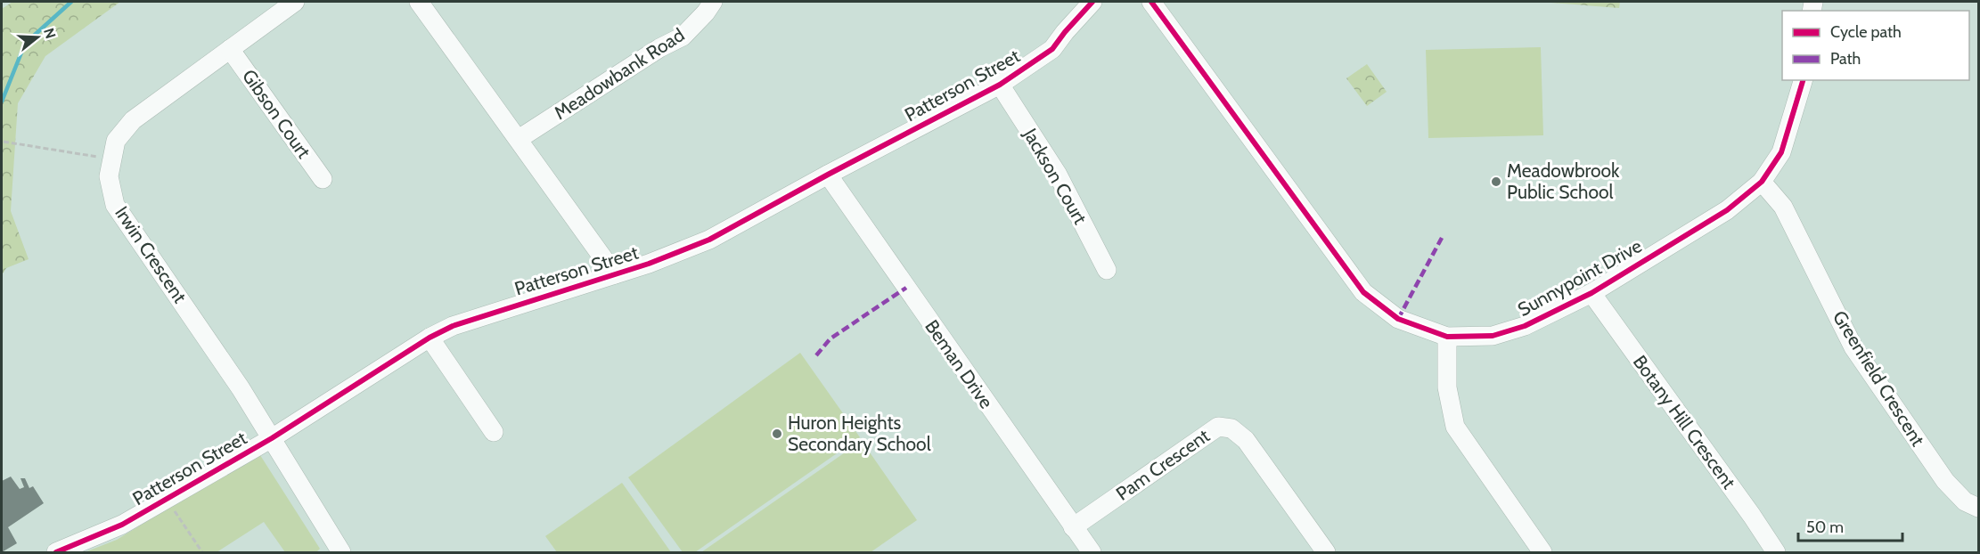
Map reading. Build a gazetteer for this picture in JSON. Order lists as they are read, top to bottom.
{
  "streets": {
    "street": [
      "Meadowbank Road",
      "Patterson Street",
      "Gibson Court",
      "Jackson Court",
      "Irwin Crescent",
      "Sunnypoint Drive",
      "Beman Drive",
      "Greenfield Crescent",
      "Botany Hill Crescent",
      "Pam Crescent"
    ]
  },
  "crossings": [
    ["Patterson Street", "Jackson Court"],
    ["Patterson Street", "Irwin Crescent"],
    ["Patterson Street", "Beman Drive"],
    ["Gibson Court", "Irwin Crescent"],
    ["Sunnypoint Drive", "Greenfield Crescent"],
    ["Sunnypoint Drive", "Botany Hill Crescent"],
    ["Beman Drive", "Pam Crescent"]
  ],
  "places": ["Meadowbrook Public School", "Huron Heights Secondary School"],
  "legend": ["Cycle path", "Path"],
  "scale_bar": "50 m",
  "north": "right"
}
